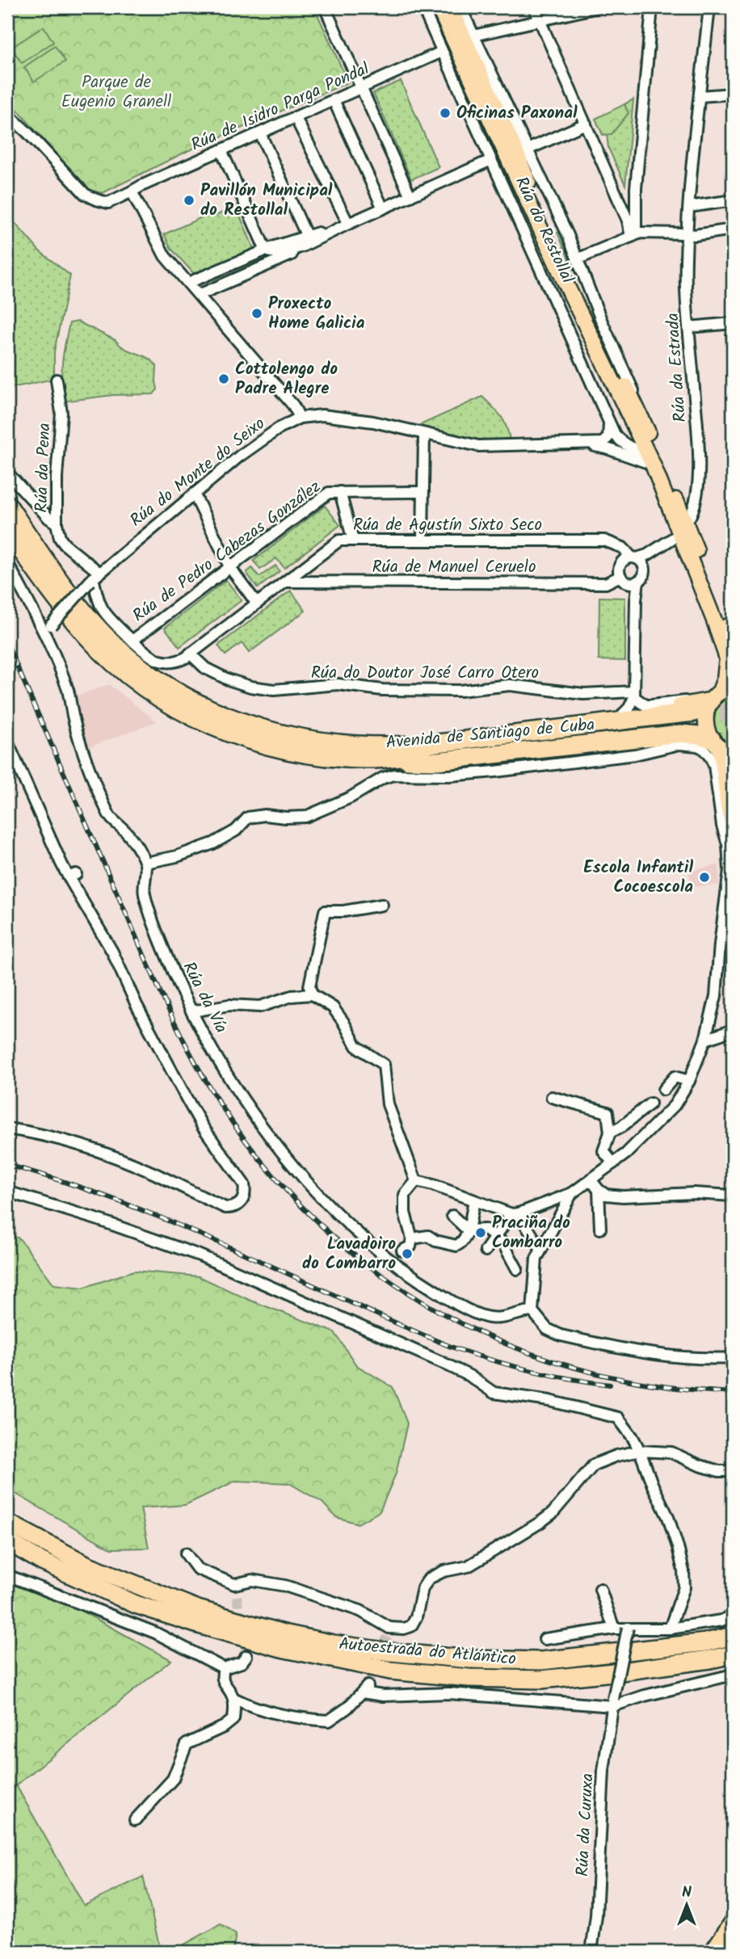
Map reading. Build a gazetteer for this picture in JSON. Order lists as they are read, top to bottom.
{
  "streets": {
    "highway": ["Avenida de Santiago de Cuba", "Autoestrada do Atlántico"],
    "main road": ["Rúa do Restollal"],
    "street": [
      "Rúa de Isidro Parga Pondal",
      "Rúa da Estrada",
      "Rúa da Pena",
      "Rúa do Monte do Seixo",
      "Rúa de Agustín Sixto Seco",
      "Rúa de Pedro Cabezas González",
      "Rúa de Manuel Ceruelo",
      "Rúa do Doutor José Carro Otero",
      "Rúa da Vía",
      "Rúa da Curuxa"
    ]
  },
  "crossings": [
    ["Rúa de Isidro Parga Pondal", "Rúa do Restollal"],
    ["Rúa do Restollal", "Rúa da Estrada"],
    ["Rúa do Restollal", "Rúa do Monte do Seixo"],
    ["Rúa da Pena", "Rúa do Monte do Seixo"],
    ["Rúa de Agustín Sixto Seco", "Rúa de Pedro Cabezas González"],
    ["Rúa de Agustín Sixto Seco", "Rúa de Manuel Ceruelo"],
    ["Rúa de Agustín Sixto Seco", "Rúa do Doutor José Carro Otero"]
  ],
  "parks": ["Parque de Eugenio Granell"],
  "places": [
    "Oficinas Paxonal",
    "Pavillón Municipal do Restollal",
    "Proxecto Home Galicia",
    "Cottolengo do Padre Alegre",
    "Escola Infantil Cocoescola",
    "Praciña do Combarro",
    "Lavadoiro do Combarro"
  ],
  "north": "top"
}
